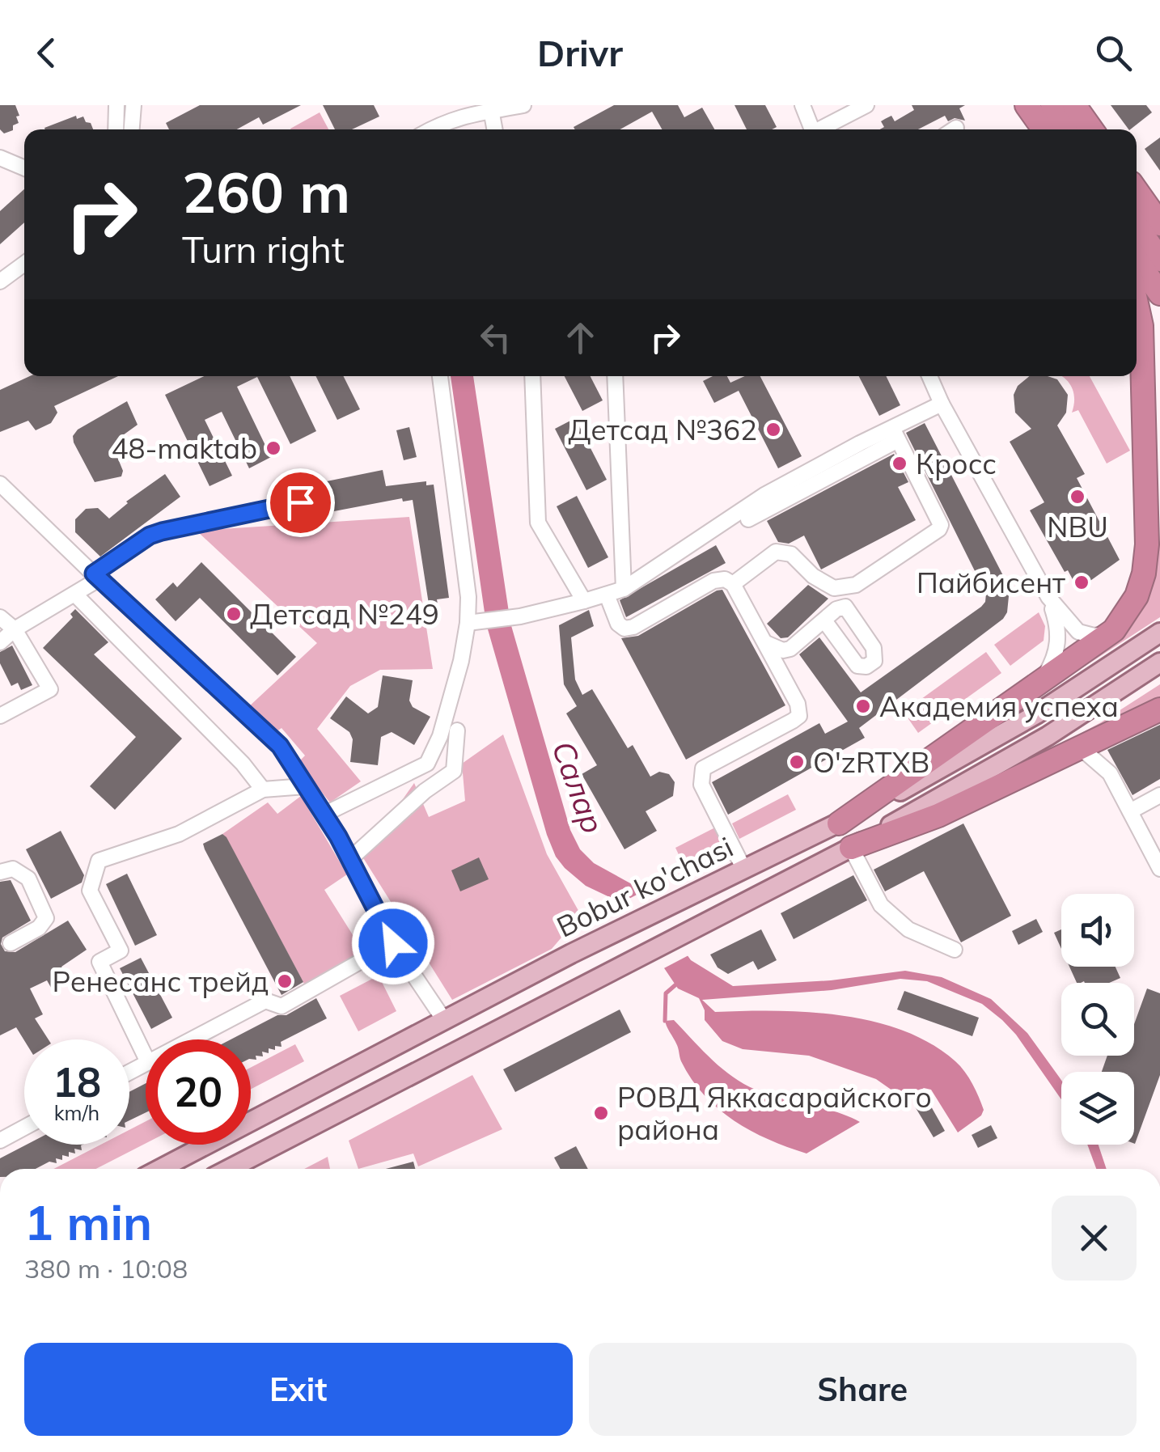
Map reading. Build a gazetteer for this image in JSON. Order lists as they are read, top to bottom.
{
  "streets": {
    "main road": ["Bobur ko'chasi"]
  },
  "water": ["Салар"],
  "places": [
    "Детсад №362",
    "48-maktab",
    "Кросс",
    "NBU",
    "Пайбисент",
    "Детсад №249",
    "Академия успеха",
    "O'zRTXB",
    "Ренесанс трейд",
    "РОВД Яккасарайского района"
  ],
  "page": {
    "header": "Drivr",
    "turn": ["260 m", "Turn right"],
    "speed": "18 km/h",
    "limit": "20",
    "heading": ["1 min", "380 m · 10:08"],
    "buttons": ["Exit", "Share"]
  }
}
